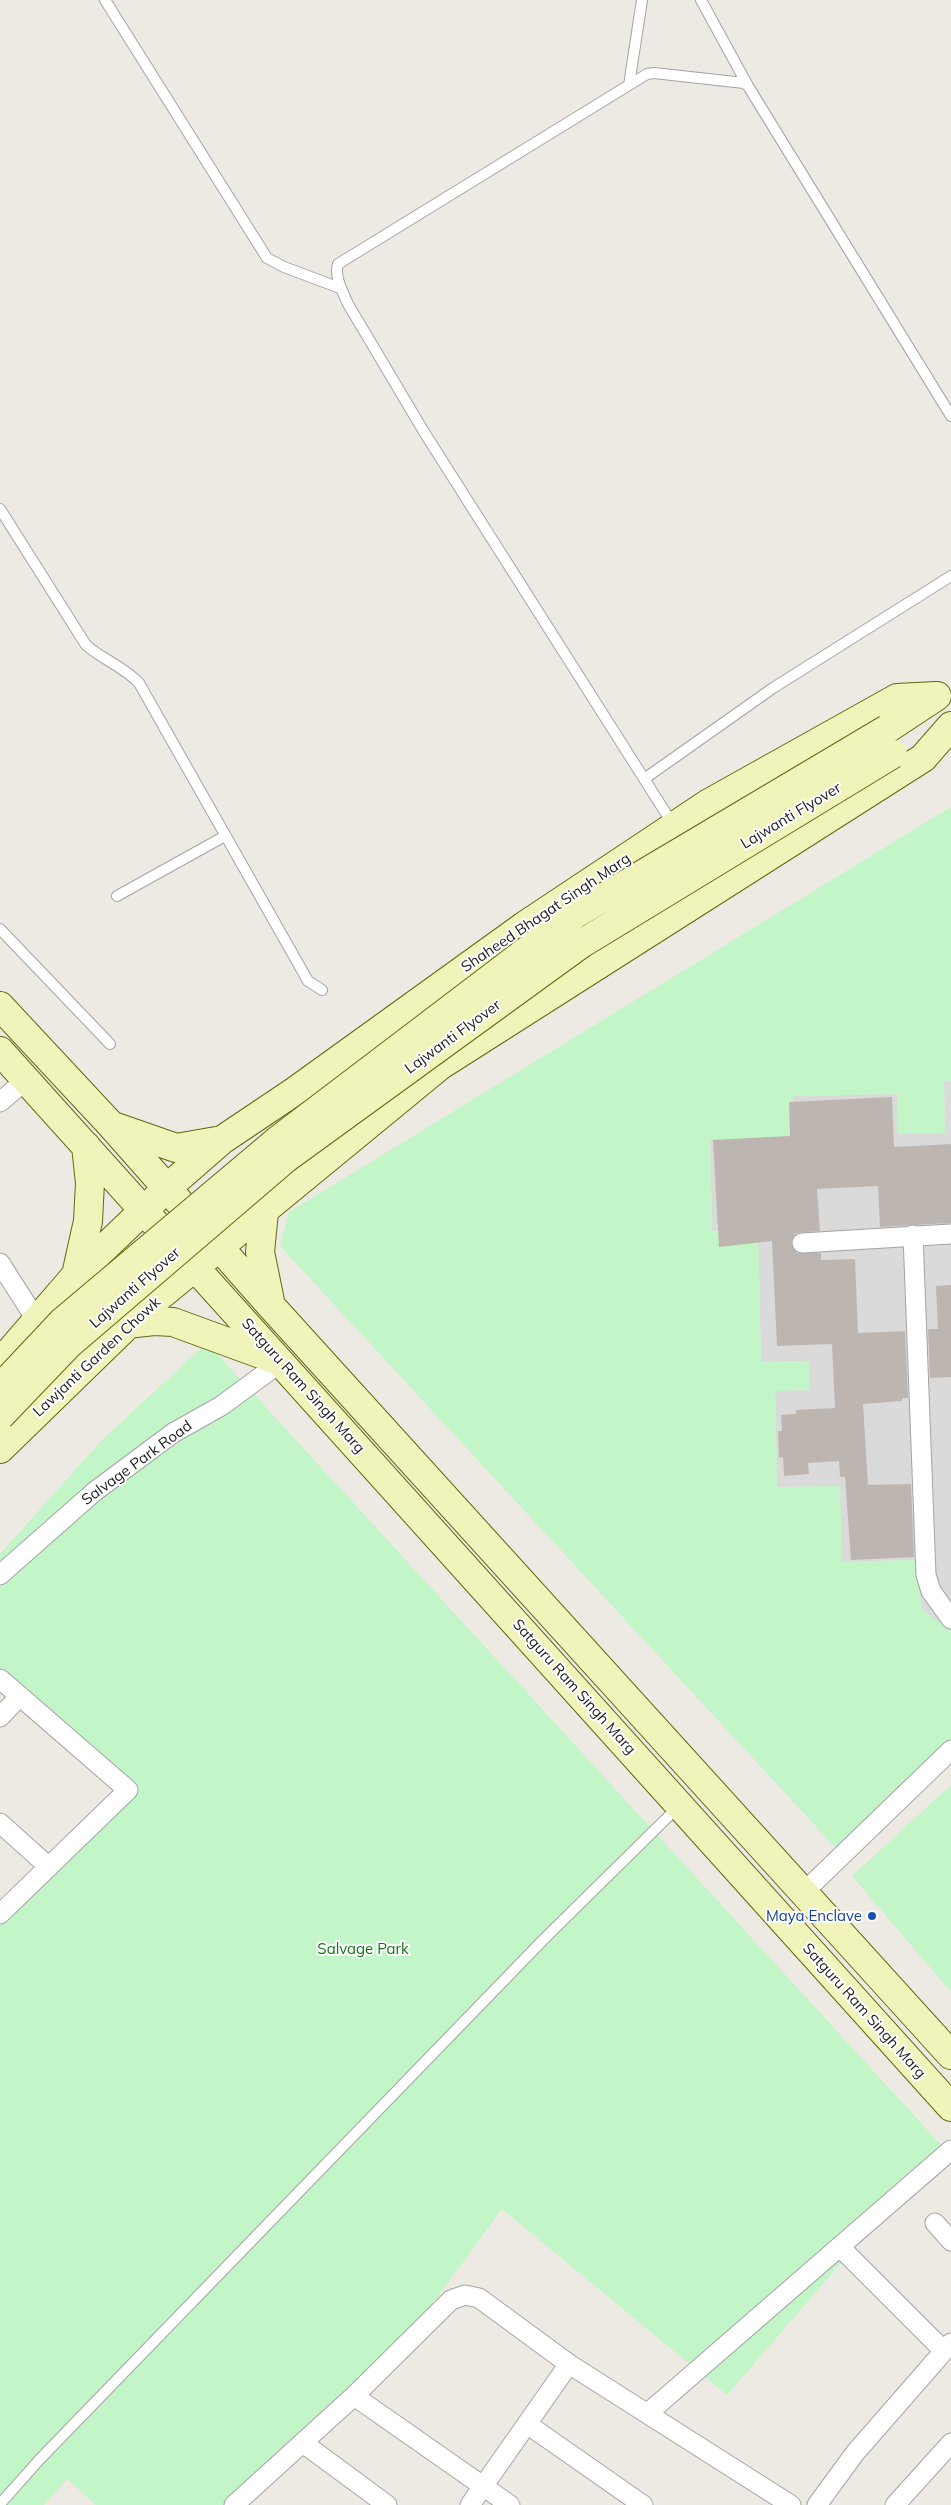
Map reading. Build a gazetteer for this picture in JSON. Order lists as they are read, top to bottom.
{
  "streets": {
    "main road": [
      "Lajwanti Flyover",
      "Shaheed Bhagat Singh Marg",
      "Lawjanti Garden Chowk",
      "Satguru Ram Singh Marg"
    ],
    "street": ["Salvage Park Road"]
  },
  "crossings": [
    ["Lajwanti Flyover", "Shaheed Bhagat Singh Marg"],
    ["Lawjanti Garden Chowk", "Satguru Ram Singh Marg"],
    ["Satguru Ram Singh Marg", "Salvage Park Road"]
  ],
  "parks": ["Salvage Park"],
  "places": ["Maya Enclave"]
}
